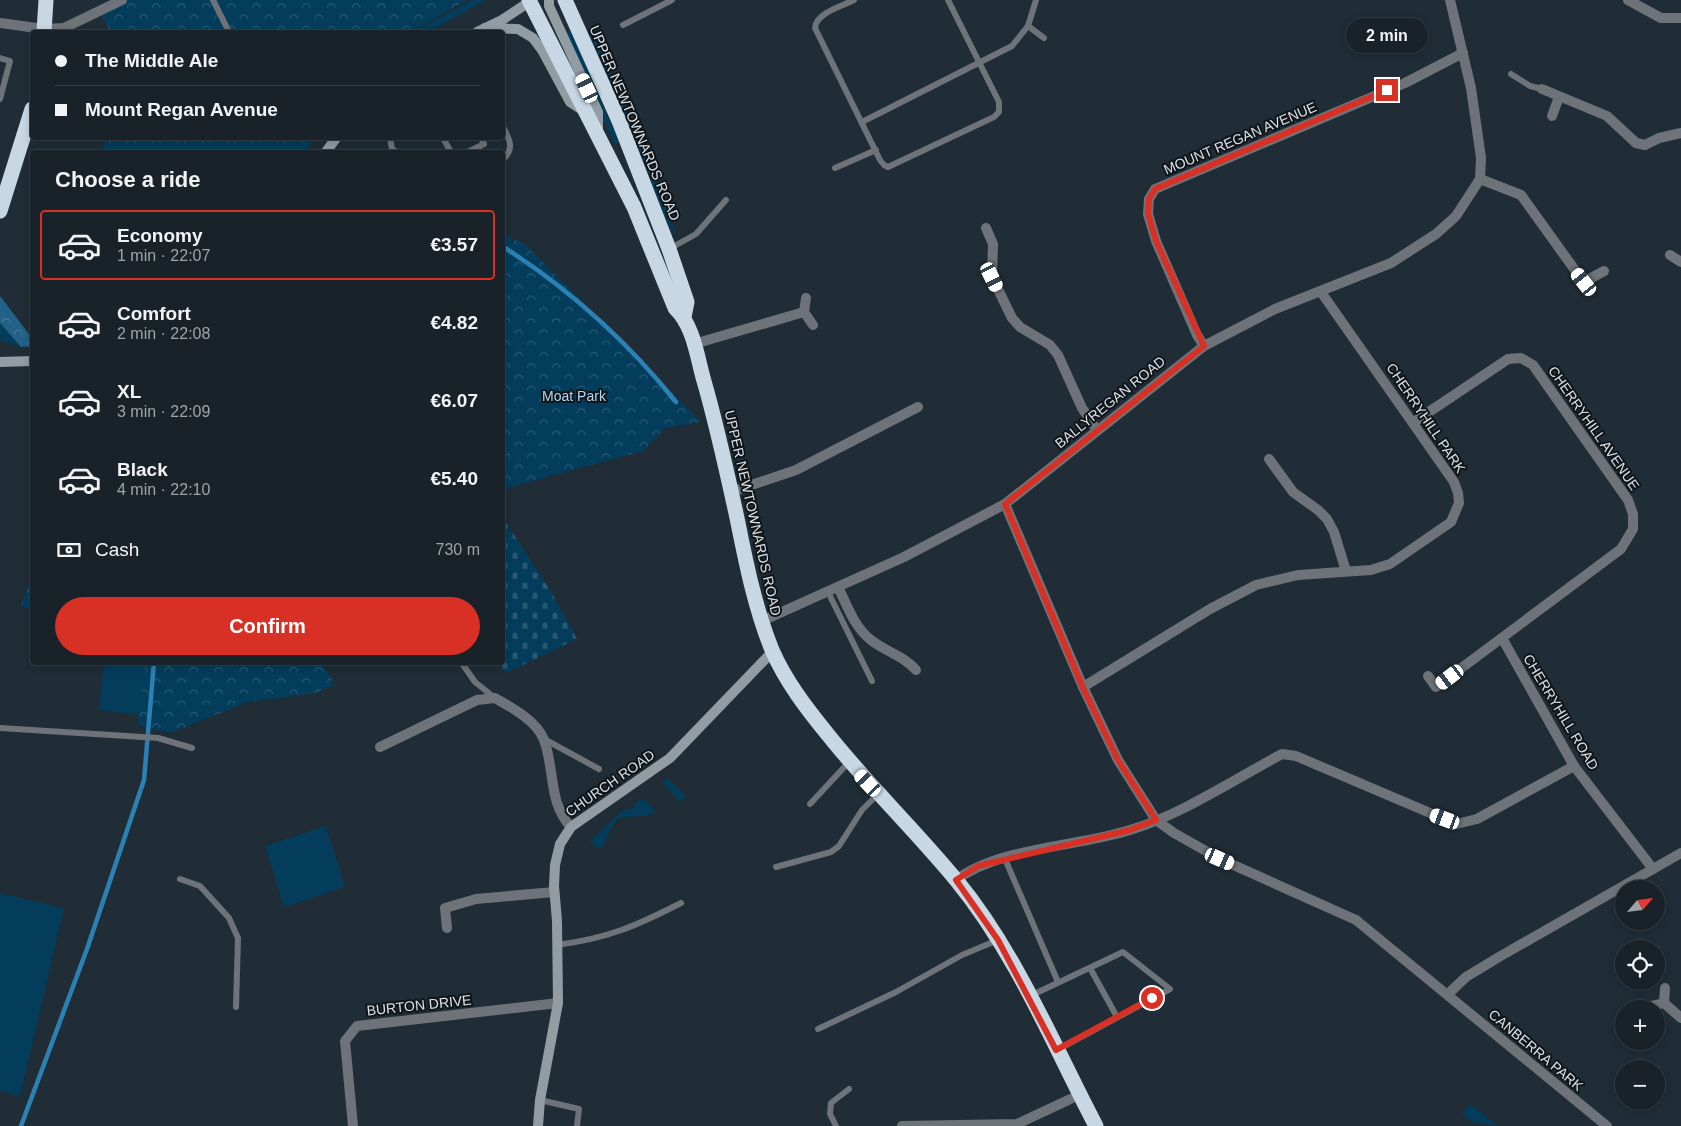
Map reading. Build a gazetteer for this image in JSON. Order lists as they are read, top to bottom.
{
  "streets": {
    "highway": ["UPPER NEWTOWNARDS ROAD"],
    "street": [
      "MOUNT REGAN AVENUE",
      "BALLYREGAN ROAD",
      "CHERRYHILL PARK",
      "CHERRYHILL AVENUE",
      "CHERRYHILL ROAD",
      "CHURCH ROAD",
      "BURTON DRIVE",
      "CANBERRA PARK"
    ]
  },
  "crossings": [
    ["UPPER NEWTOWNARDS ROAD", "BALLYREGAN ROAD"],
    ["UPPER NEWTOWNARDS ROAD", "CHURCH ROAD"],
    ["MOUNT REGAN AVENUE", "BALLYREGAN ROAD"],
    ["BALLYREGAN ROAD", "CHERRYHILL PARK"],
    ["CHERRYHILL PARK", "CHERRYHILL AVENUE"],
    ["CHERRYHILL AVENUE", "CHERRYHILL ROAD"],
    ["CHURCH ROAD", "BURTON DRIVE"]
  ],
  "parks": ["Moat Park"],
  "north": "top right",
  "page": {
    "bubble": "2 min",
    "banner": ["The Middle Ale", "Mount Regan Avenue"],
    "heading": "Choose a ride",
    "list": [
      {
        "name": "Economy",
        "note": "1 min · 22:07",
        "value": "€3.57"
      },
      {
        "name": "Comfort",
        "note": "2 min · 22:08",
        "value": "€4.82"
      },
      {
        "name": "XL",
        "note": "3 min · 22:09",
        "value": "€6.07"
      },
      {
        "name": "Black",
        "note": "4 min · 22:10",
        "value": "€5.40"
      }
    ],
    "pay": ["Cash", "730 m"],
    "buttons": "Confirm",
    "map_buttons": ["+", "−"]
  }
}
